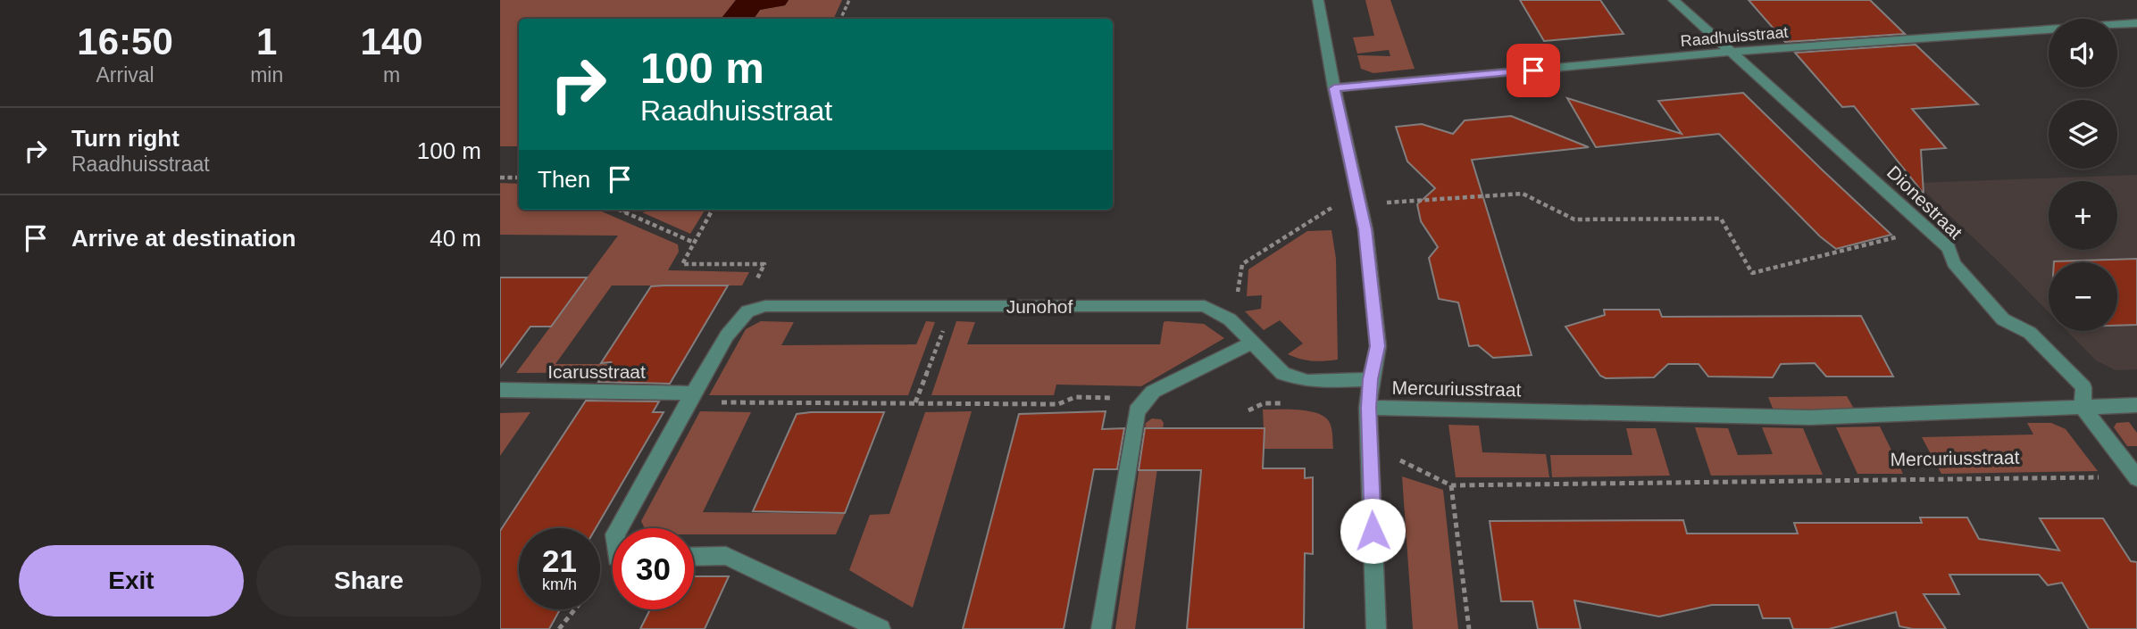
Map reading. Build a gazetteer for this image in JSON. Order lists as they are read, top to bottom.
{
  "streets": {
    "street": [
      "Raadhuisstraat",
      "Dionestraat",
      "Junohof",
      "Icarusstraat",
      "Mercuriusstraat"
    ]
  },
  "crossings": [
    ["Raadhuisstraat", "Dionestraat"],
    ["Dionestraat", "Mercuriusstraat"]
  ],
  "page": {
    "eta": [
      "16:50",
      "Arrival",
      "1",
      "min",
      "140",
      "m"
    ],
    "map_buttons": ["+", "−"],
    "turn": ["100 m", "Raadhuisstraat"],
    "list": [
      {
        "name": "Turn right",
        "note": "Raadhuisstraat",
        "value": "100 m"
      },
      {
        "name": "Arrive at destination",
        "value": "40 m"
      }
    ],
    "then": "Then",
    "speed": "21 km/h",
    "limit": "30",
    "buttons": ["Exit", "Share"]
  }
}
